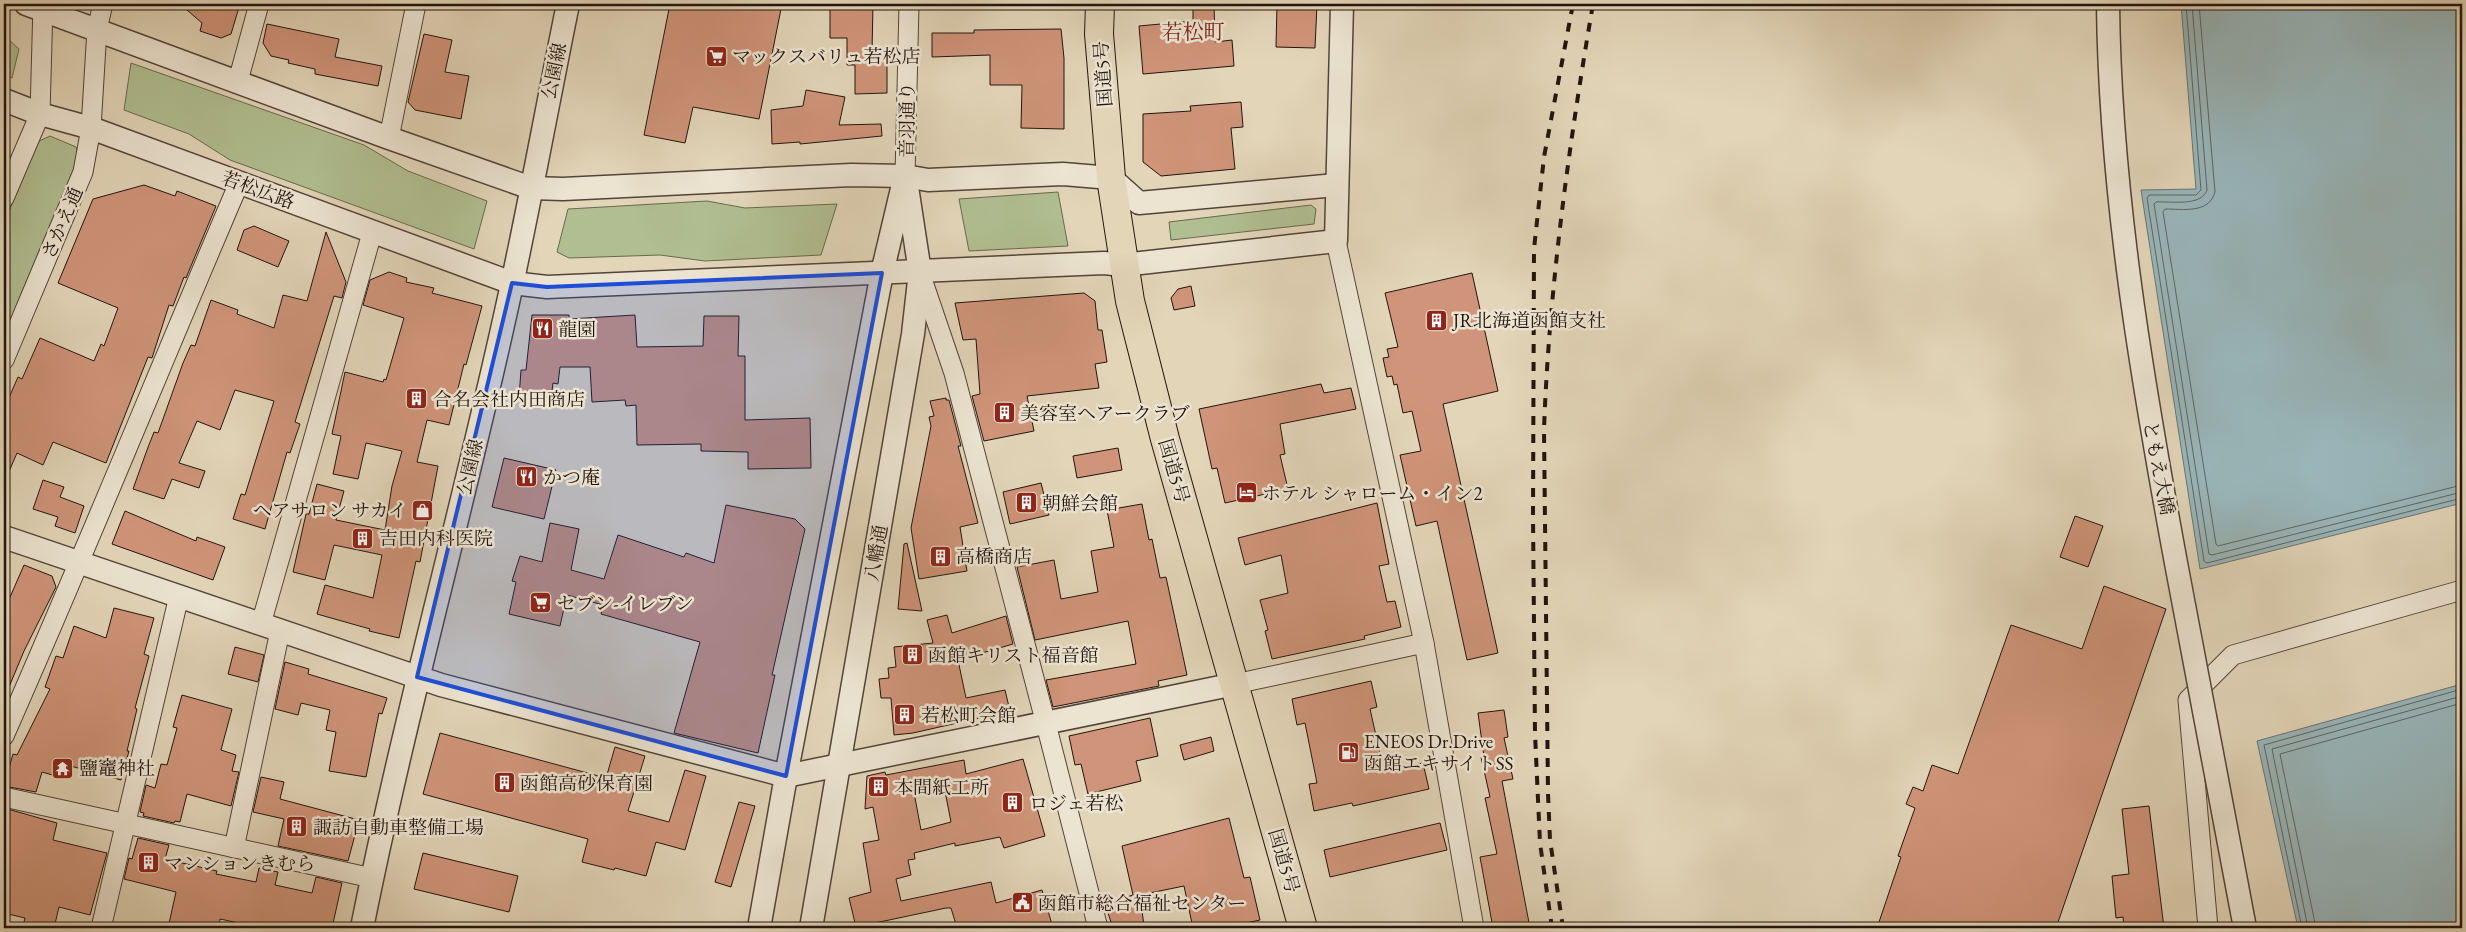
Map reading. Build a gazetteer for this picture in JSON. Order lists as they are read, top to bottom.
{
  "streets": {
    "highway": ["国道5号"],
    "street": [
      "公園線",
      "音羽通り",
      "若松広路",
      "さかえ通",
      "ともえ大橋",
      "八幡通"
    ]
  },
  "crossings": [
    ["公園線", "若松広路"],
    ["国道5号", "若松広路"],
    ["音羽通り", "八幡通"],
    ["若松広路", "さかえ通"],
    ["若松広路", "八幡通"]
  ],
  "districts": ["若松町"],
  "places": {
    "supermarket": ["マックスバリュ若松店", "セブン-イレブン"],
    "building": [
      "JR北海道函館支社",
      "合名会社内田商店",
      "美容室ヘアークラブ",
      "朝鮮会館",
      "吉田内科医院",
      "高橋商店",
      "函館キリスト福音館",
      "若松町会館",
      "函館高砂保育園",
      "本間紙工所",
      "ロジェ若松",
      "諏訪自動車整備工場",
      "マンションきむら"
    ],
    "restaurant": ["龍園", "かつ庵"],
    "hotel": ["ホテル シャローム・イン2"],
    "shop": ["ヘアサロン サカイ"],
    "fuel station": ["ENEOS Dr.Drive 函館エキサイトSS"],
    "temple": ["鹽竈神社"],
    "public building": ["函館市総合福祉センター"]
  }
}
